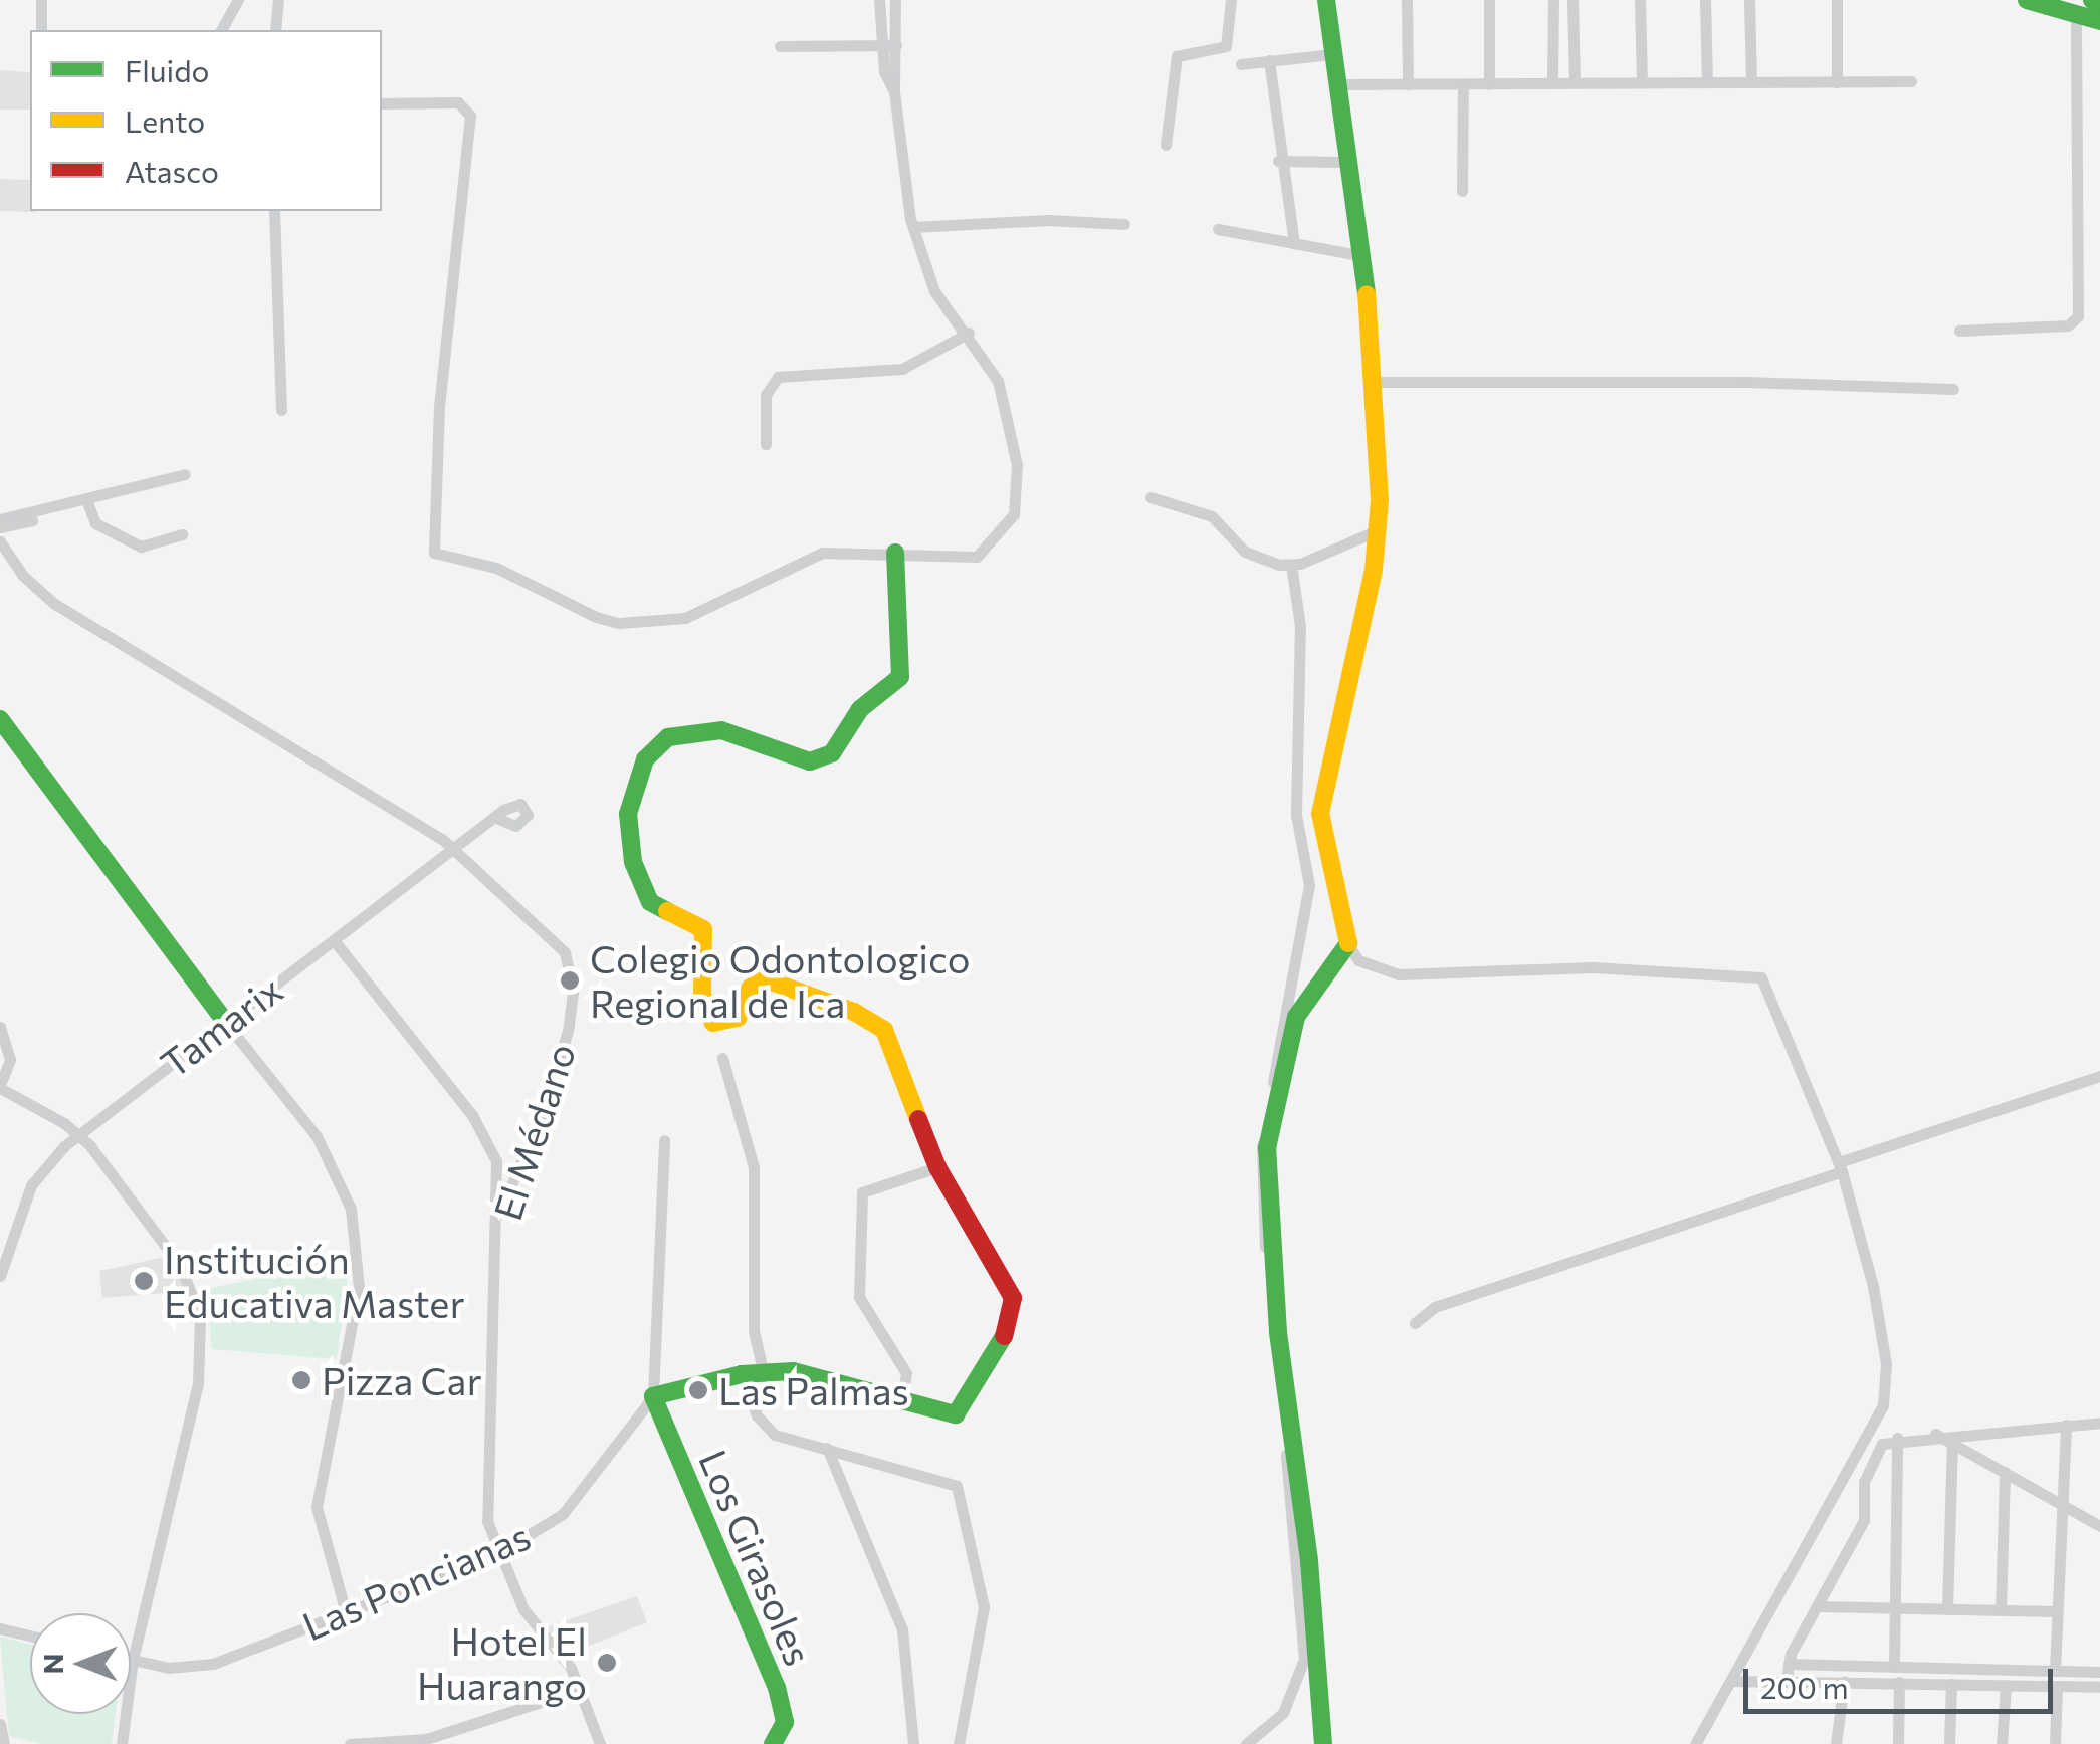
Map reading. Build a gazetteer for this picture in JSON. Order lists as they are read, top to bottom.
{
  "streets": {
    "street": [
      "Tamarix",
      "El Médano",
      "Los Girasoles",
      "Las Poncianas"
    ]
  },
  "crossings": [
    ["Tamarix", "El Médano"],
    ["El Médano", "Las Poncianas"],
    ["Los Girasoles", "Las Poncianas"]
  ],
  "places": [
    "Colegio Odontologico Regional de Ica",
    "Institución Educativa Master",
    "Pizza Car",
    "Las Palmas",
    "Hotel El Huarango"
  ],
  "legend": ["Fluido", "Lento", "Atasco"],
  "scale_bar": "200 m",
  "north": "left"
}
